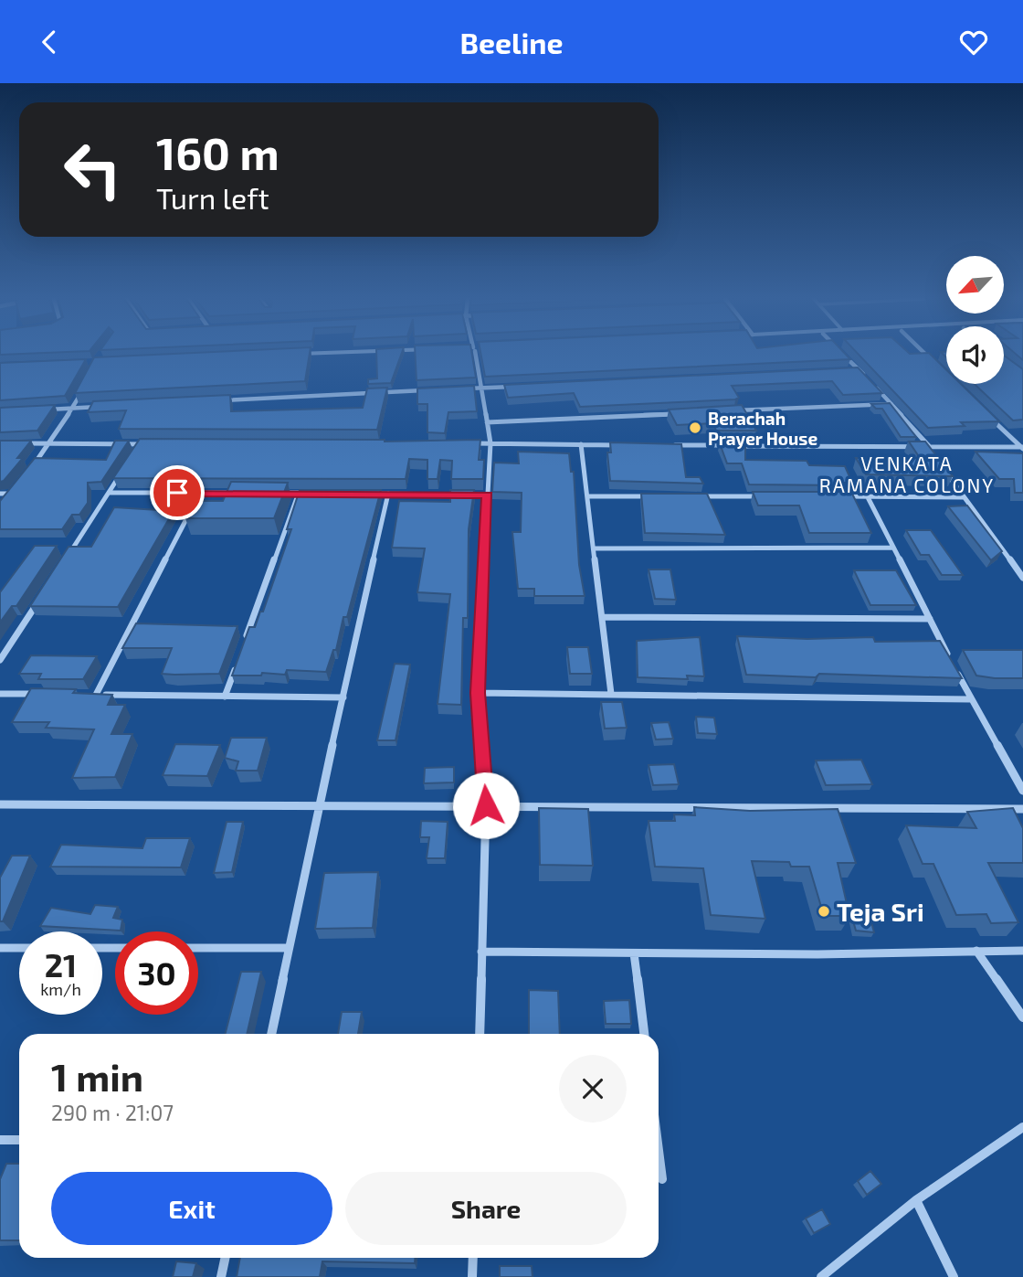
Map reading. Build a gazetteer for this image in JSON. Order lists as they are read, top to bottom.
{
  "districts": ["VENKATA RAMANA COLONY"],
  "places": ["Berachah Prayer House", "Teja Sri"],
  "north": "bottom left",
  "page": {
    "header": "Beeline",
    "turn": ["160 m", "Turn left"],
    "speed": "21 km/h",
    "limit": "30",
    "heading": ["1 min", "290 m · 21:07"],
    "buttons": ["Exit", "Share"]
  }
}
